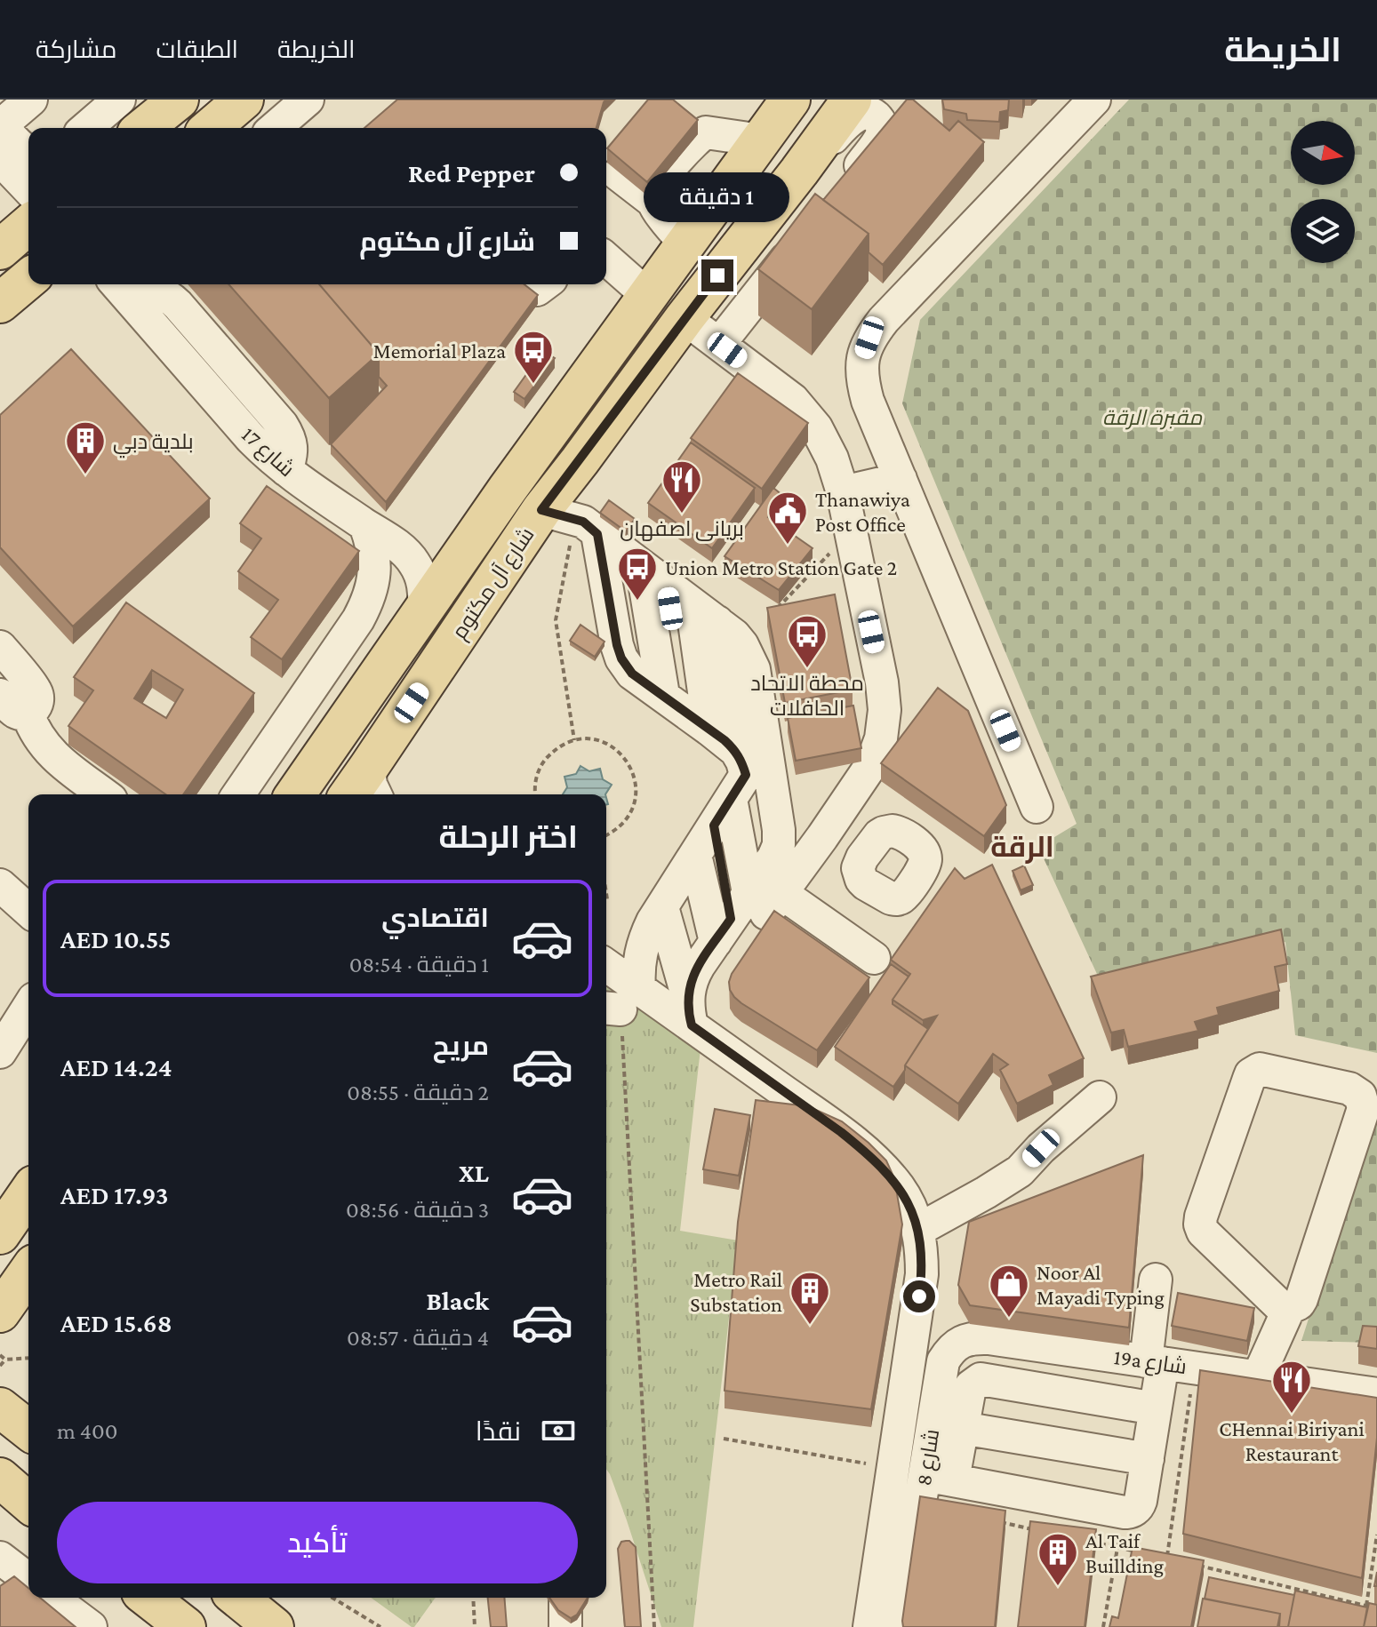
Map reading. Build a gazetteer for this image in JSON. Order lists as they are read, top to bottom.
{
  "streets": {
    "main road": ["شارع آل مكتوم"],
    "street": ["شارع 17", "19a شارع", "شارع 8"]
  },
  "crossings": [
    ["شارع 17", "شارع آل مكتوم"],
    ["19a شارع", "شارع 8"]
  ],
  "districts": ["الرقة"],
  "parks": ["مقبرة الرقة"],
  "places": {
    "bus stop": ["Memorial Plaza", "Union Metro Station Gate 2", "محطة الاتحاد الحافلات"],
    "building": ["بلدية دبي", "Metro Rail Substation", "Al Taif Buillding"],
    "restaurant": ["بریانی اصفهان", "CHennai Biriyani Restaurant"],
    "public building": ["Thanawiya Post Office"],
    "shop": ["Noor Al Mayadi Typing"]
  },
  "north": "right",
  "page": {
    "header": "الخريطة",
    "nav": ["الخريطة", "الطبقات", "مشاركة"],
    "banner": ["Red Pepper", "شارع آل مكتوم"],
    "bubble": "1 دقيقة",
    "heading": "اختر الرحلة",
    "list": [
      {
        "name": "اقتصادي",
        "note": "1 دقيقة · 08:54",
        "value": "AED 10.55"
      },
      {
        "name": "مريح",
        "note": "2 دقيقة · 08:55",
        "value": "AED 14.24"
      },
      {
        "name": "XL",
        "note": "3 دقيقة · 08:56",
        "value": "AED 17.93"
      },
      {
        "name": "Black",
        "note": "4 دقيقة · 08:57",
        "value": "AED 15.68"
      }
    ],
    "pay": ["نقدًا", "400 m"],
    "buttons": "تأكيد"
  }
}
